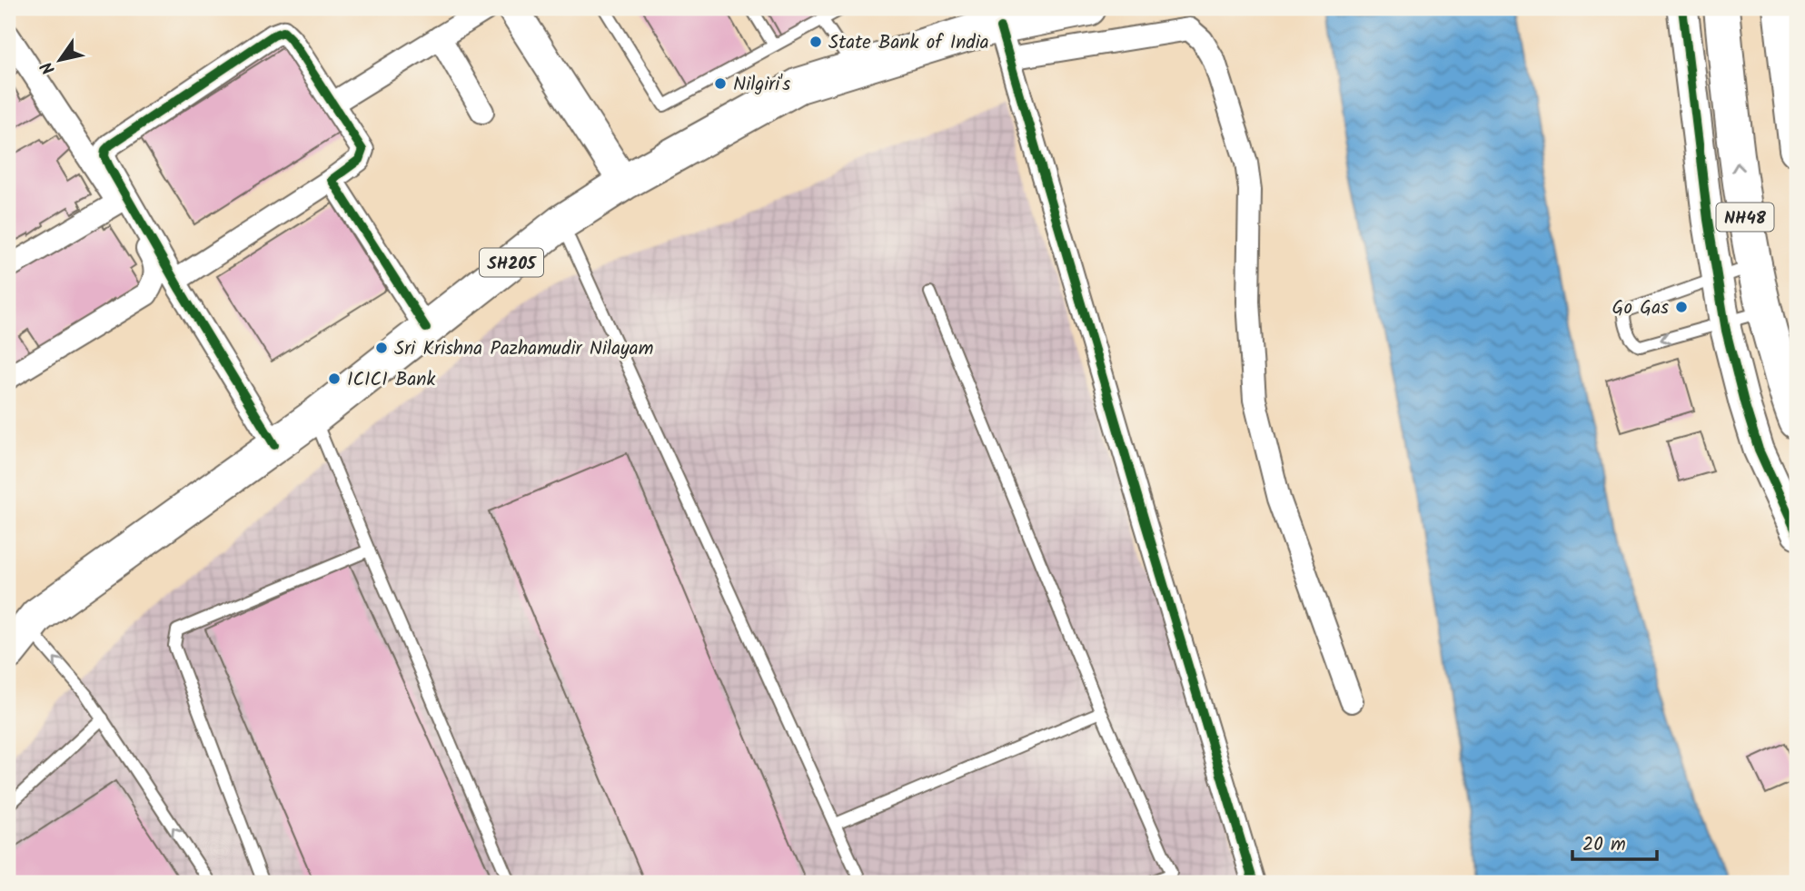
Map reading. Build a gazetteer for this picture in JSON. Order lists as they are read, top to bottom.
{
  "streets": {
    "main road": ["NH48", "SH205"]
  },
  "places": [
    "State Bank of India",
    "Nilgiri's",
    "Go Gas",
    "Sri Krishna Pazhamudir Nilayam",
    "ICICI Bank"
  ],
  "scale_bar": "20 m",
  "north": "bottom left"
}
